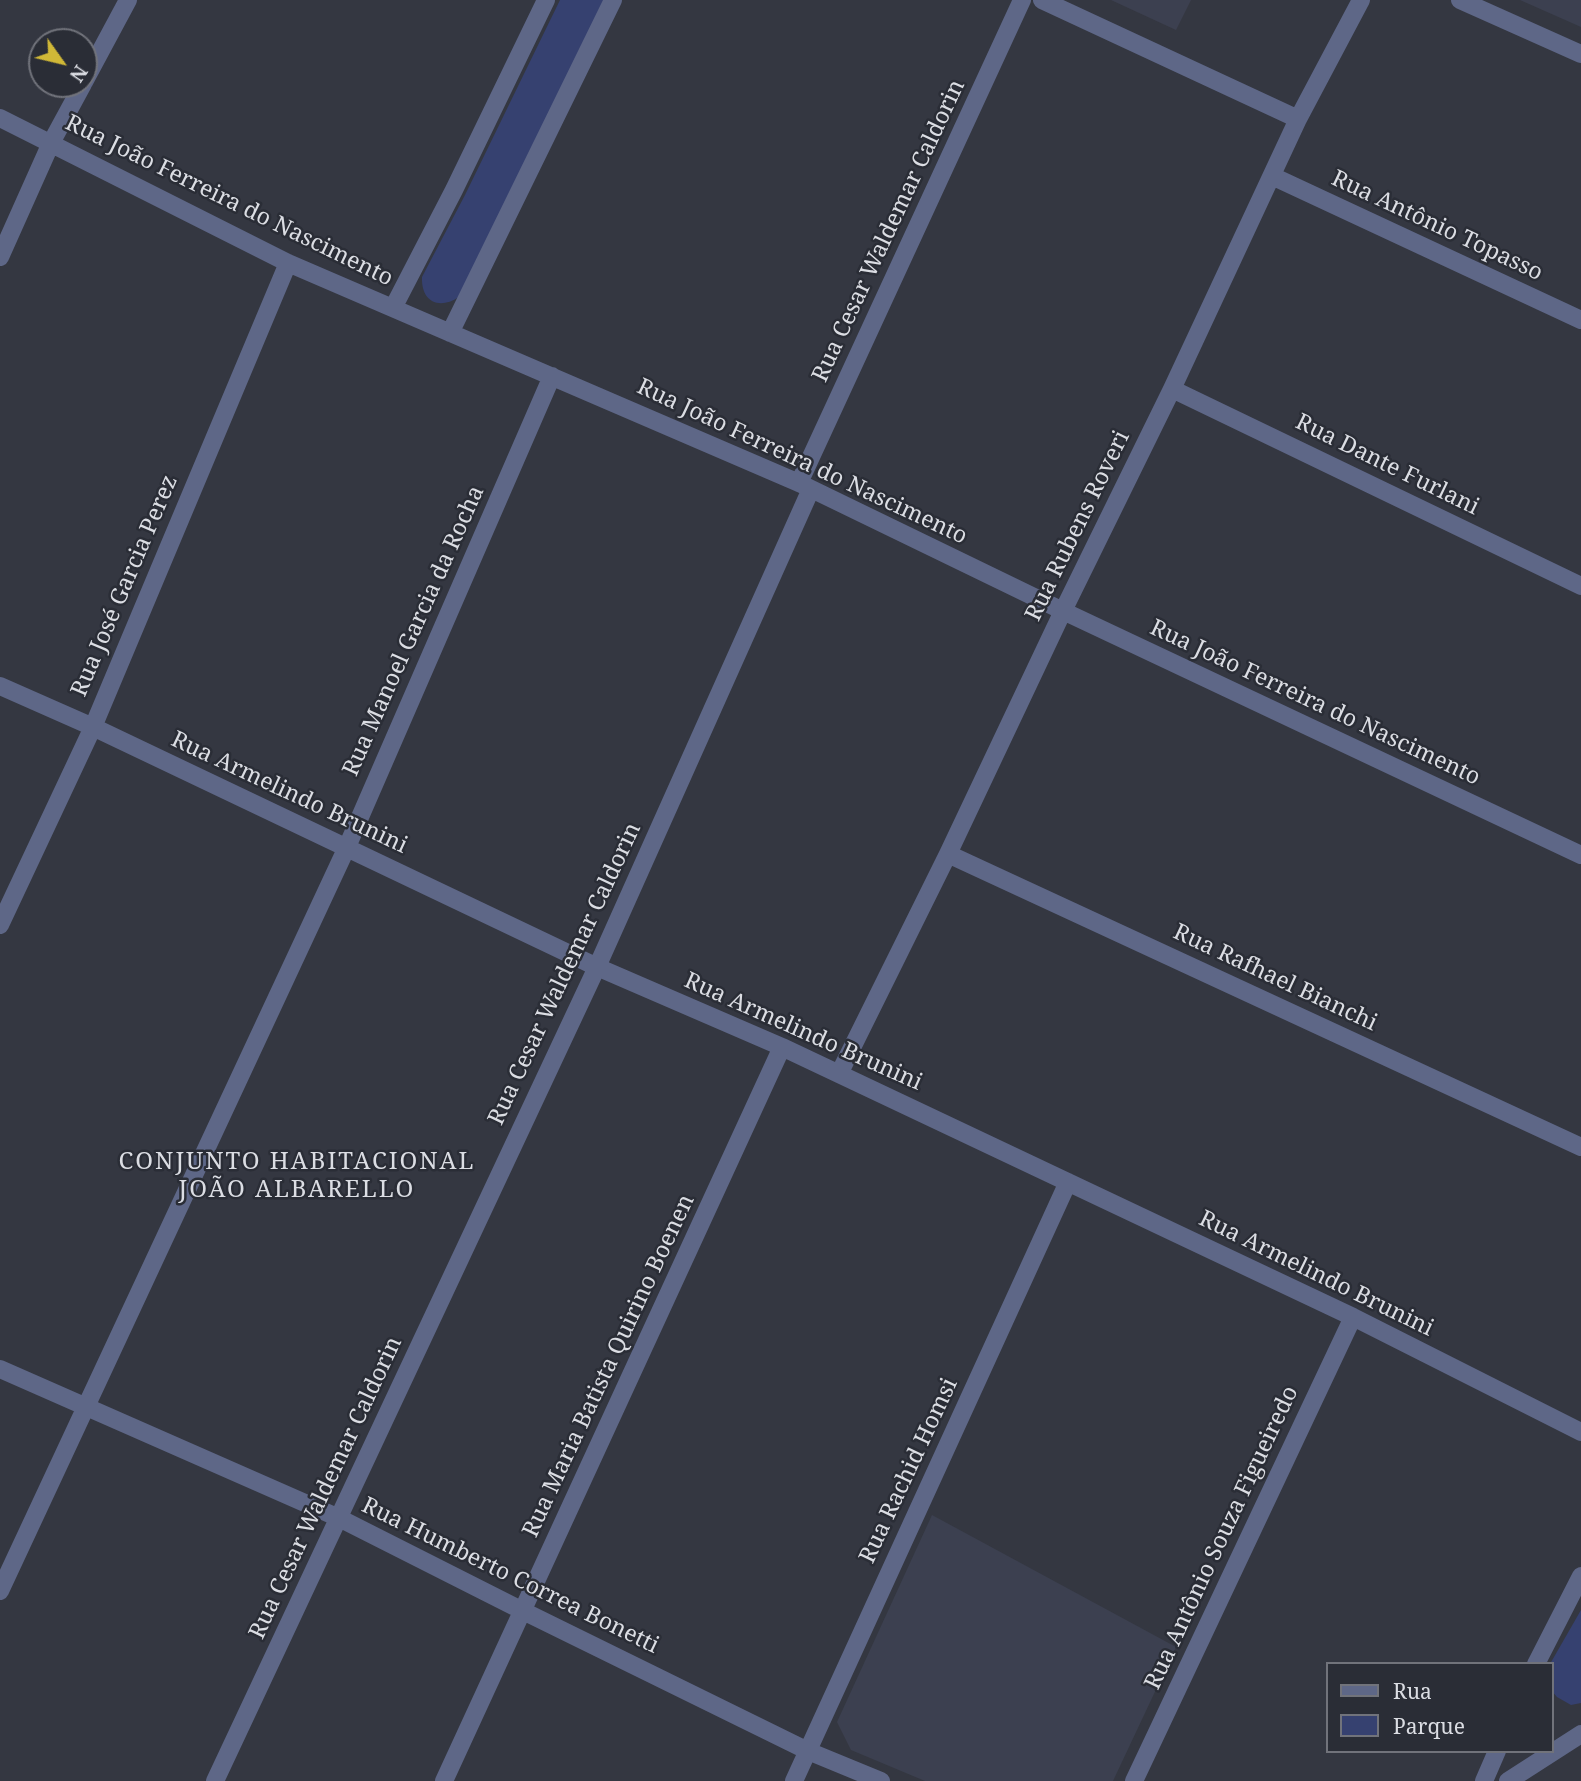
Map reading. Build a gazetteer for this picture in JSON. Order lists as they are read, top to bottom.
{
  "streets": {
    "street": [
      "Rua João Ferreira do Nascimento",
      "Rua Antônio Topasso",
      "Rua Cesar Waldemar Caldorin",
      "Rua Dante Furlani",
      "Rua Rubens Roveri",
      "Rua José Garcia Perez",
      "Rua Manoel Garcia da Rocha",
      "Rua Armelindo Brunini",
      "Rua Rafhael Bianchi",
      "Rua Maria Batista Quirino Boenen",
      "Rua Rachid Homsi",
      "Rua Antônio Souza Figueiredo",
      "Rua Humberto Correa Bonetti"
    ]
  },
  "crossings": [
    ["Rua João Ferreira do Nascimento", "Rua Cesar Waldemar Caldorin"],
    ["Rua João Ferreira do Nascimento", "Rua Rubens Roveri"],
    ["Rua João Ferreira do Nascimento", "Rua José Garcia Perez"],
    ["Rua João Ferreira do Nascimento", "Rua Manoel Garcia da Rocha"],
    ["Rua Antônio Topasso", "Rua Rubens Roveri"],
    ["Rua Cesar Waldemar Caldorin", "Rua Armelindo Brunini"],
    ["Rua Cesar Waldemar Caldorin", "Rua Humberto Correa Bonetti"],
    ["Rua Dante Furlani", "Rua Rubens Roveri"],
    ["Rua Rubens Roveri", "Rua Armelindo Brunini"],
    ["Rua Rubens Roveri", "Rua Rafhael Bianchi"],
    ["Rua José Garcia Perez", "Rua Armelindo Brunini"],
    ["Rua Manoel Garcia da Rocha", "Rua Armelindo Brunini"],
    ["Rua Manoel Garcia da Rocha", "Rua Humberto Correa Bonetti"],
    ["Rua Armelindo Brunini", "Rua Maria Batista Quirino Boenen"],
    ["Rua Armelindo Brunini", "Rua Rachid Homsi"],
    ["Rua Armelindo Brunini", "Rua Antônio Souza Figueiredo"],
    ["Rua Maria Batista Quirino Boenen", "Rua Humberto Correa Bonetti"],
    ["Rua Rachid Homsi", "Rua Humberto Correa Bonetti"]
  ],
  "districts": ["CONJUNTO HABITACIONAL JOÃO ALBARELLO"],
  "legend": ["Rua", "Parque"],
  "north": "bottom right"
}
